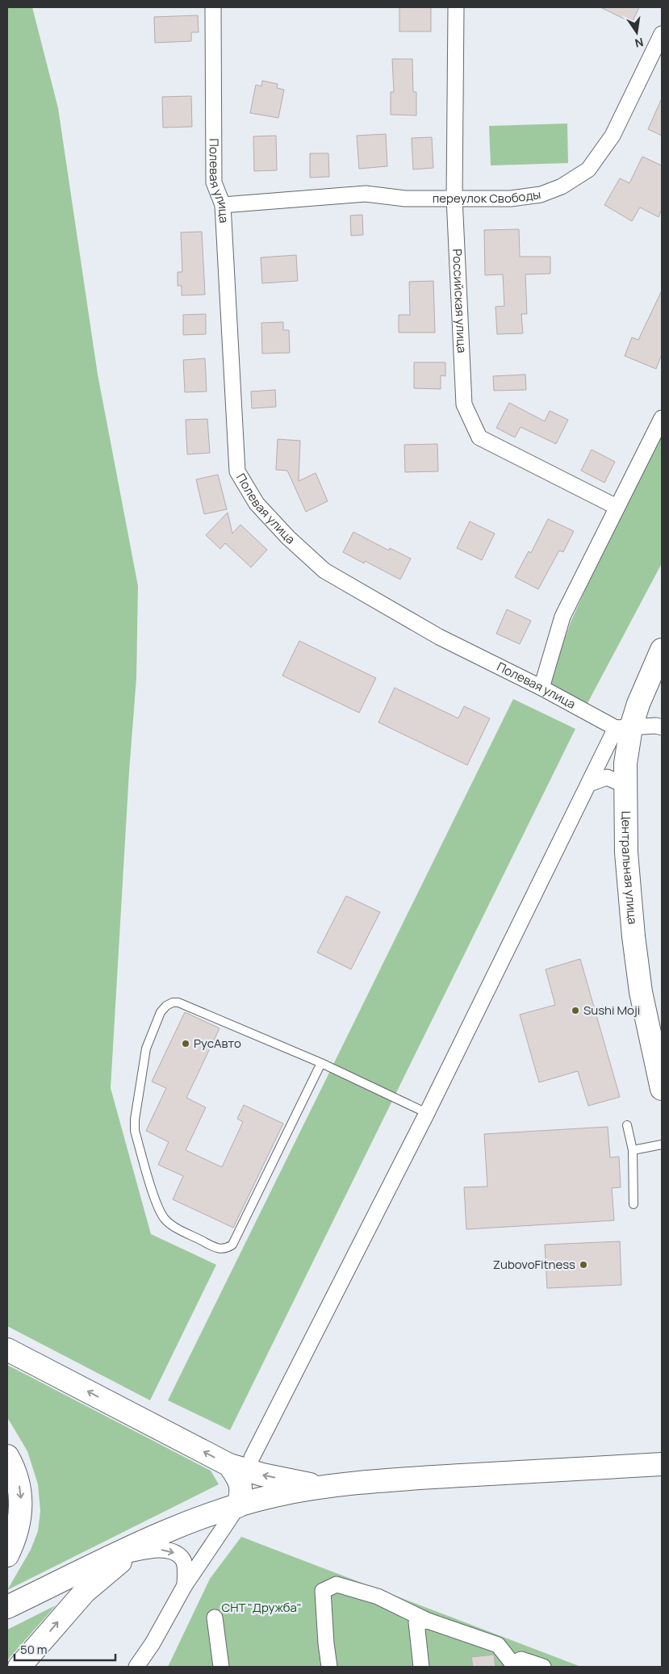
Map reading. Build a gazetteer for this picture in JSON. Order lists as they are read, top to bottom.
{
  "streets": {
    "main road": ["Центральная улица"],
    "street": ["Полевая улица", "переулок Свободы", "Российская улица"]
  },
  "crossings": [
    ["Полевая улица", "переулок Свободы"],
    ["Полевая улица", "Центральная улица"],
    ["переулок Свободы", "Российская улица"]
  ],
  "parks": ["СНТ \"Дружба\""],
  "places": ["Sushi Moji", "РусАвто", "ZubovoFitness"],
  "scale_bar": "50 m",
  "north": "bottom"
}
